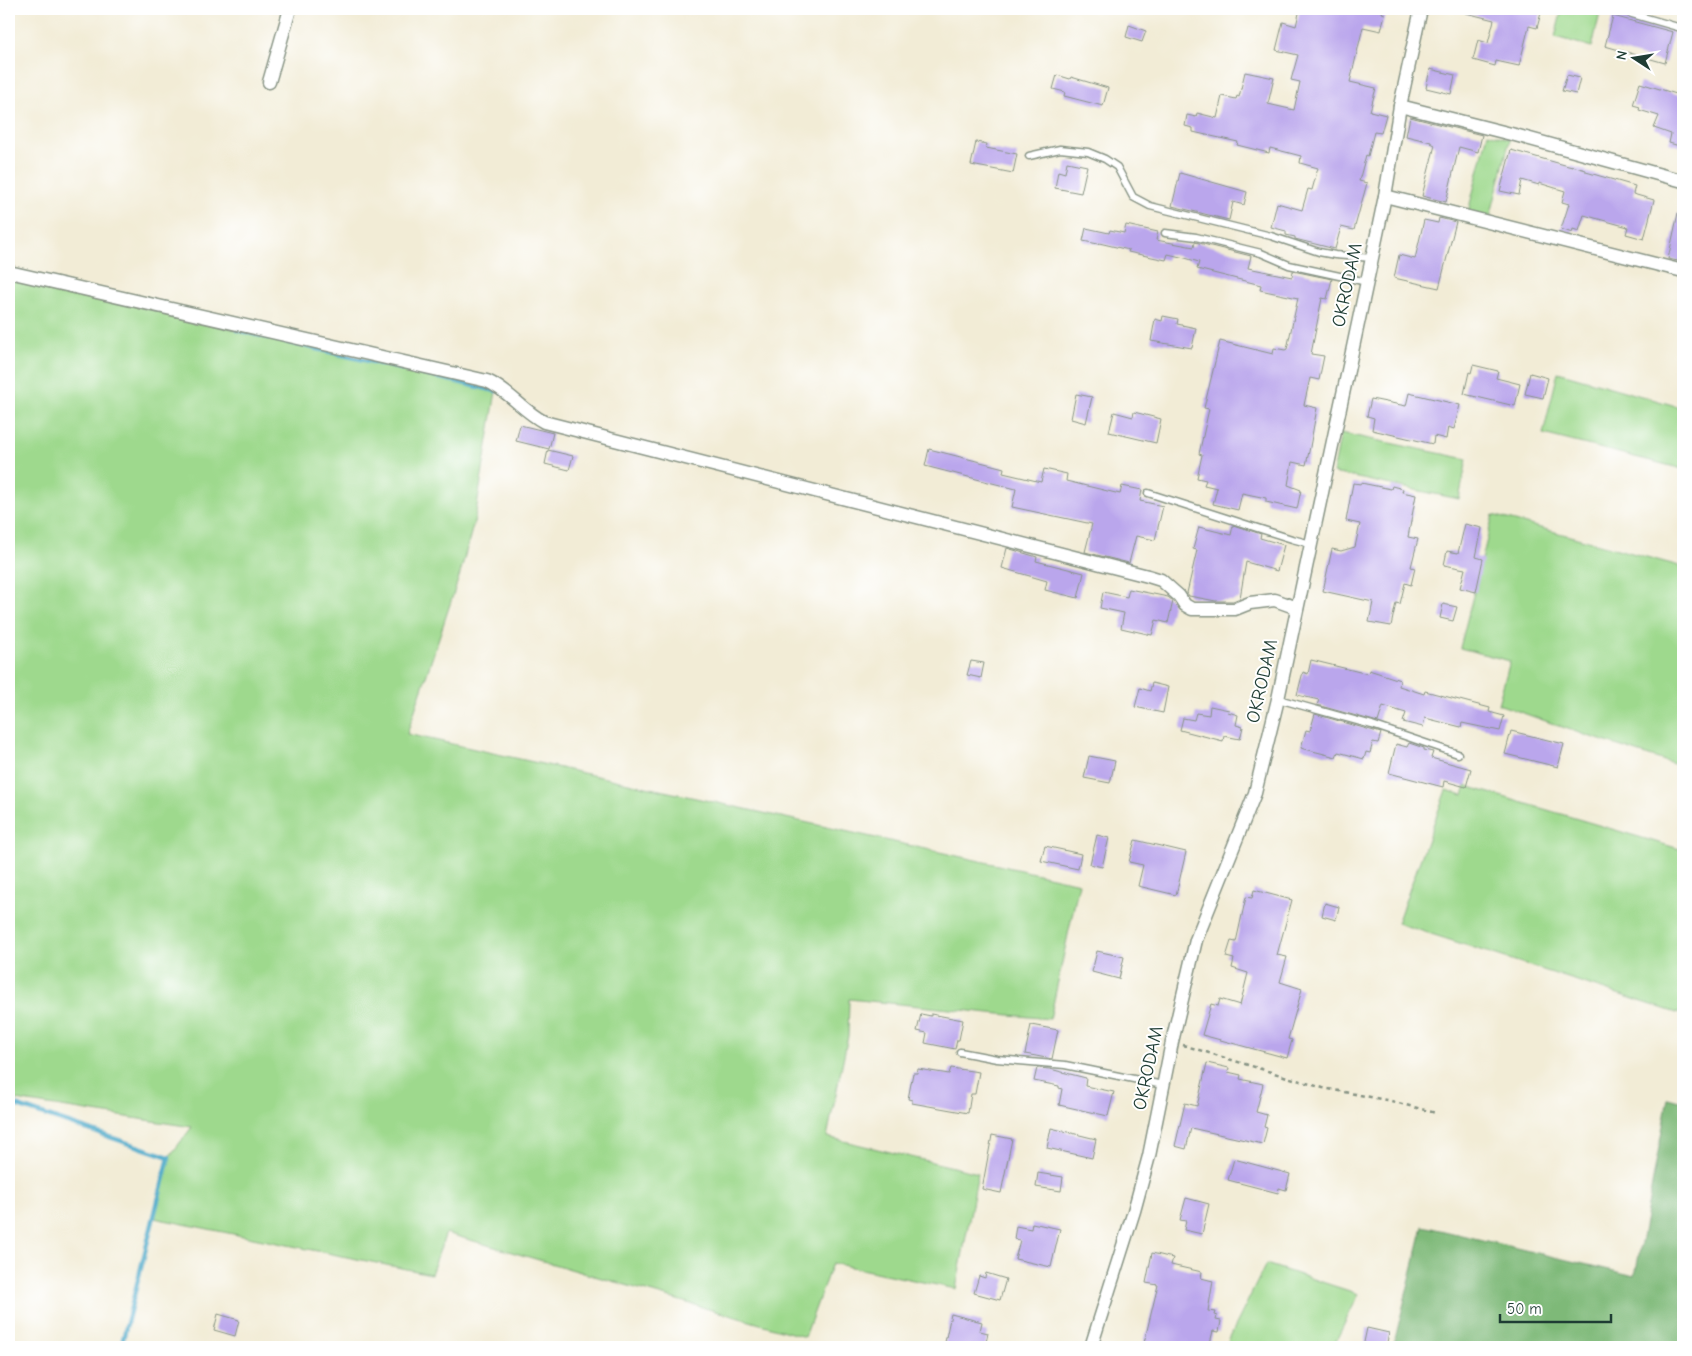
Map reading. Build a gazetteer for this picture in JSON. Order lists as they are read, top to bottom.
{
  "streets": {
    "street": ["OKRODAM"]
  },
  "scale_bar": "50 m",
  "north": "left"
}
